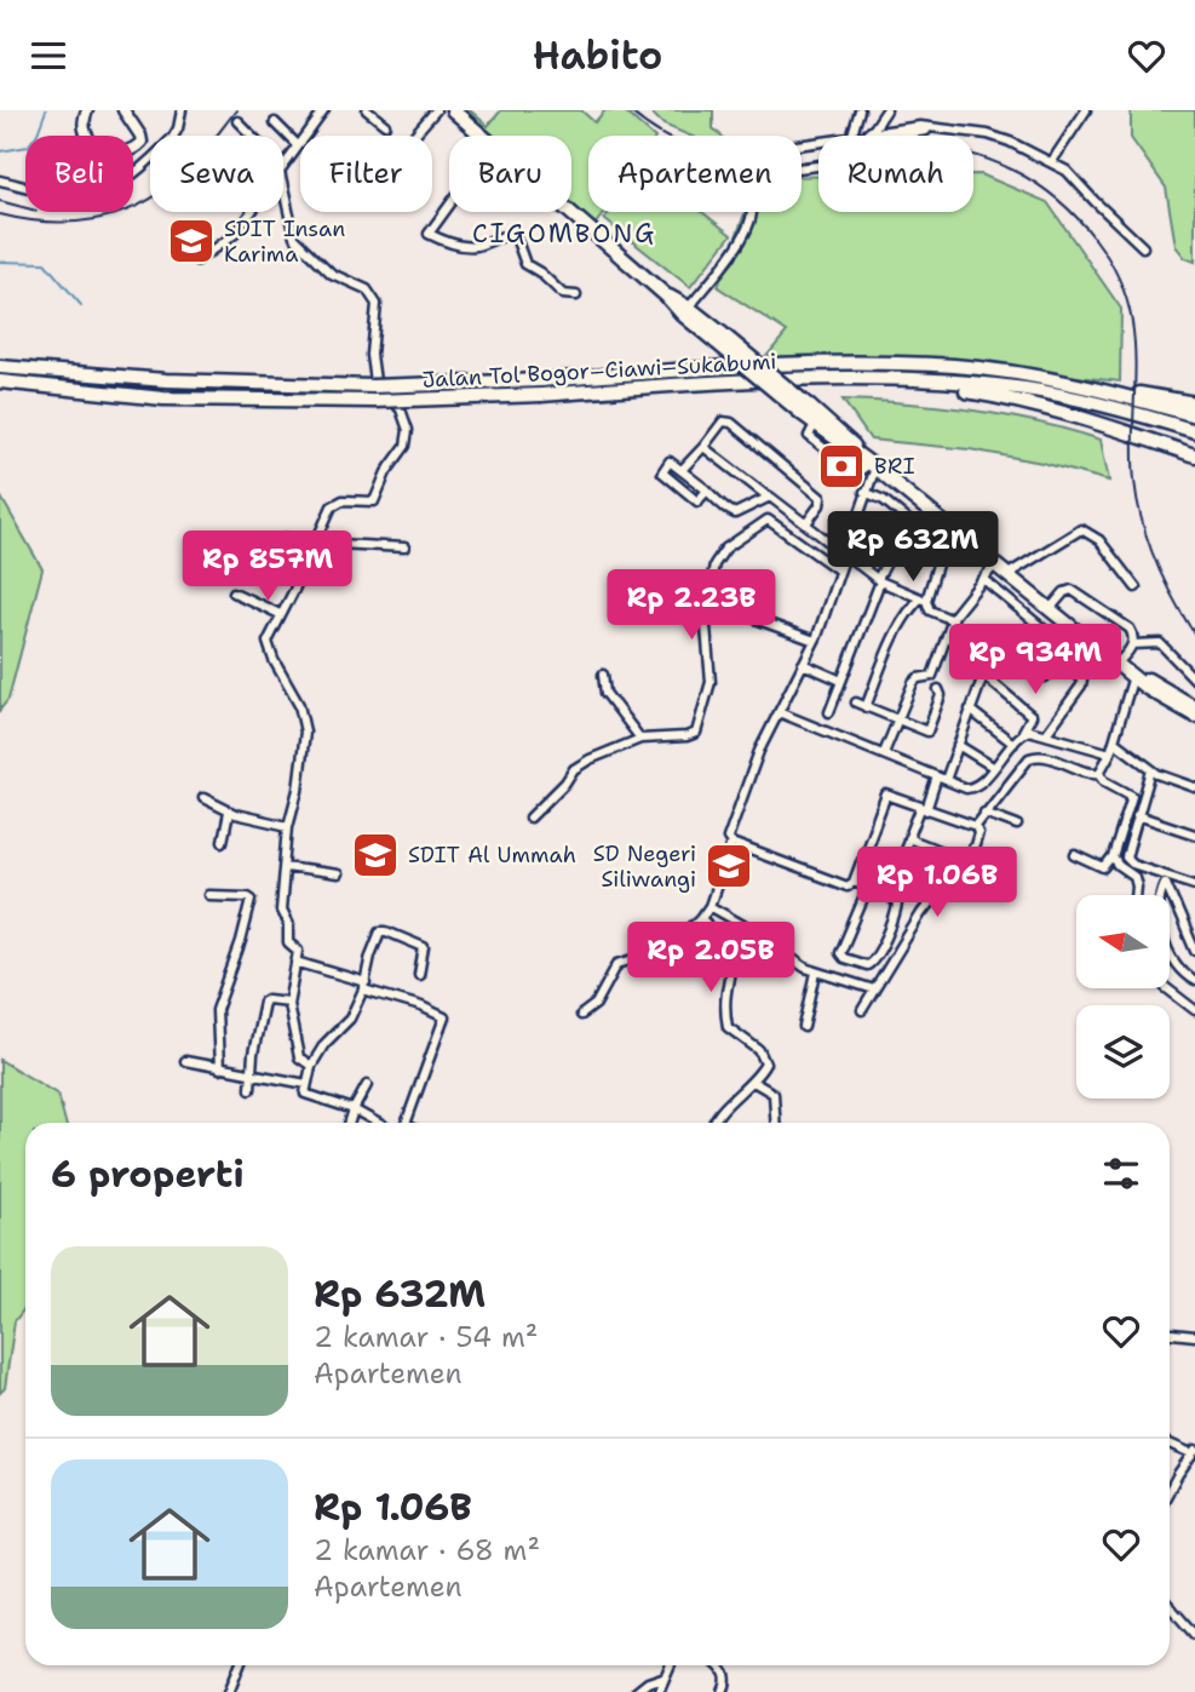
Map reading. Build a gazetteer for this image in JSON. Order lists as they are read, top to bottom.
{
  "streets": {
    "highway": ["Jalan Tol Bogor–Ciawi–Sukabumi"]
  },
  "districts": ["CIGOMBONG"],
  "places": {
    "school or university": ["SDIT Insan Karima", "SDIT Al Ummah", "SD Negeri Siliwangi"],
    "bank": ["BRI"]
  },
  "north": "left",
  "page": {
    "header": "Habito",
    "chip": [
      "Beli",
      "Sewa",
      "Filter",
      "Baru",
      "Apartemen",
      "Rumah"
    ],
    "price": [
      "Rp 632M",
      "Rp 857M",
      "Rp 2.23B",
      "Rp 934M",
      "Rp 1.06B",
      "Rp 2.05B"
    ],
    "heading": "6 properti",
    "list": [
      {
        "name": "Rp 632M",
        "note": "2 kamar · 54 m² · Apartemen"
      },
      {
        "name": "Rp 1.06B",
        "note": "2 kamar · 68 m² · Apartemen"
      }
    ]
  }
}
